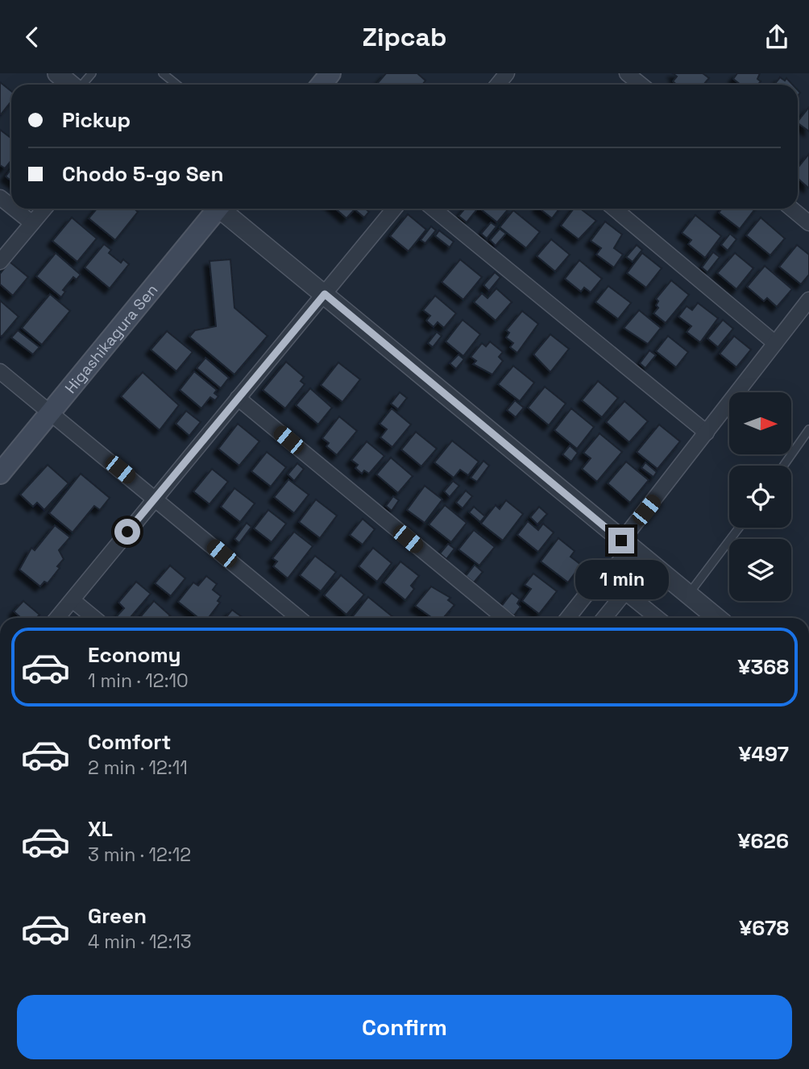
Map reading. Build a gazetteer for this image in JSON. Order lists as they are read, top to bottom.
{
  "streets": {
    "main road": ["Higashikagura Sen"]
  },
  "north": "right",
  "page": {
    "header": "Zipcab",
    "banner": ["Pickup", "Chodo 5-go Sen"],
    "bubble": "1 min",
    "list": [
      {
        "name": "Economy",
        "note": "1 min · 12:10",
        "value": "¥368"
      },
      {
        "name": "Comfort",
        "note": "2 min · 12:11",
        "value": "¥497"
      },
      {
        "name": "XL",
        "note": "3 min · 12:12",
        "value": "¥626"
      },
      {
        "name": "Green",
        "note": "4 min · 12:13",
        "value": "¥678"
      }
    ],
    "buttons": "Confirm"
  }
}
